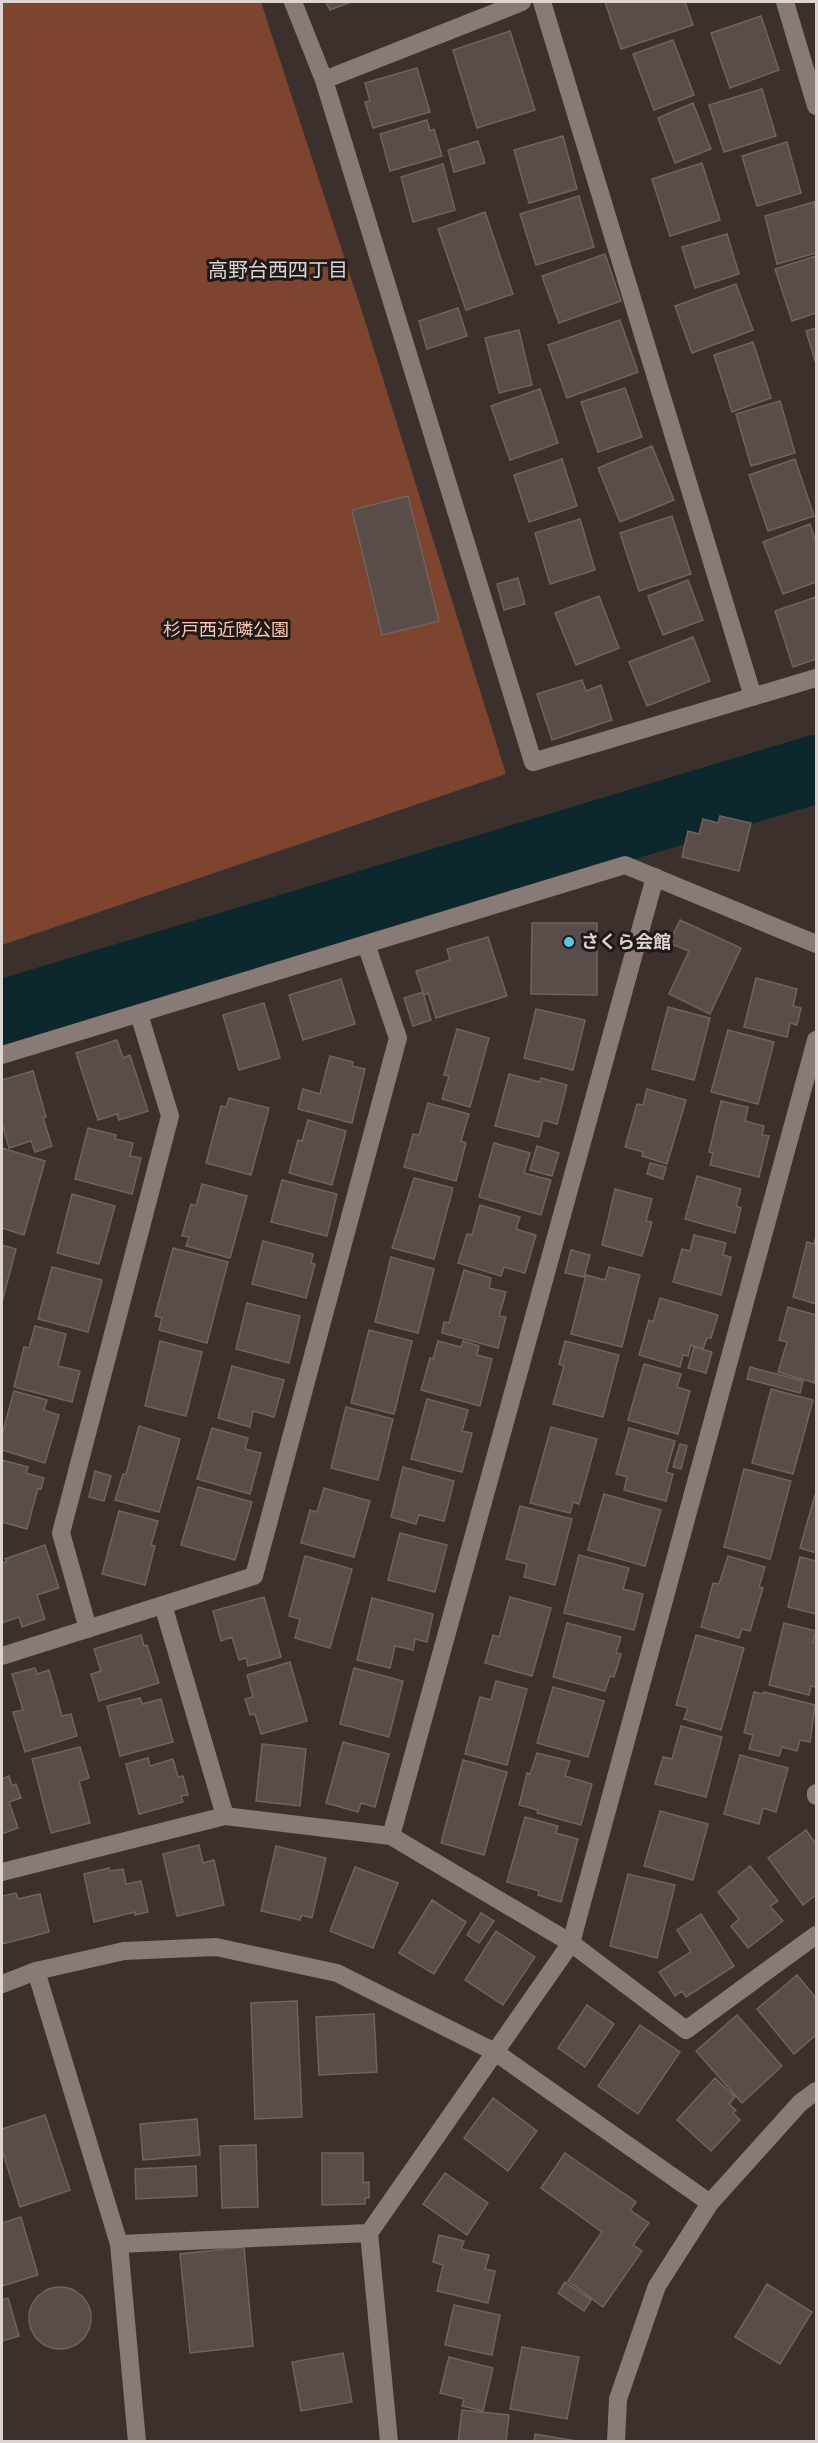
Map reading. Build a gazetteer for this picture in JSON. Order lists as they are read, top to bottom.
{
  "districts": ["高野台西四丁目"],
  "parks": ["杉戸西近隣公園"],
  "places": ["さくら会館"]
}
